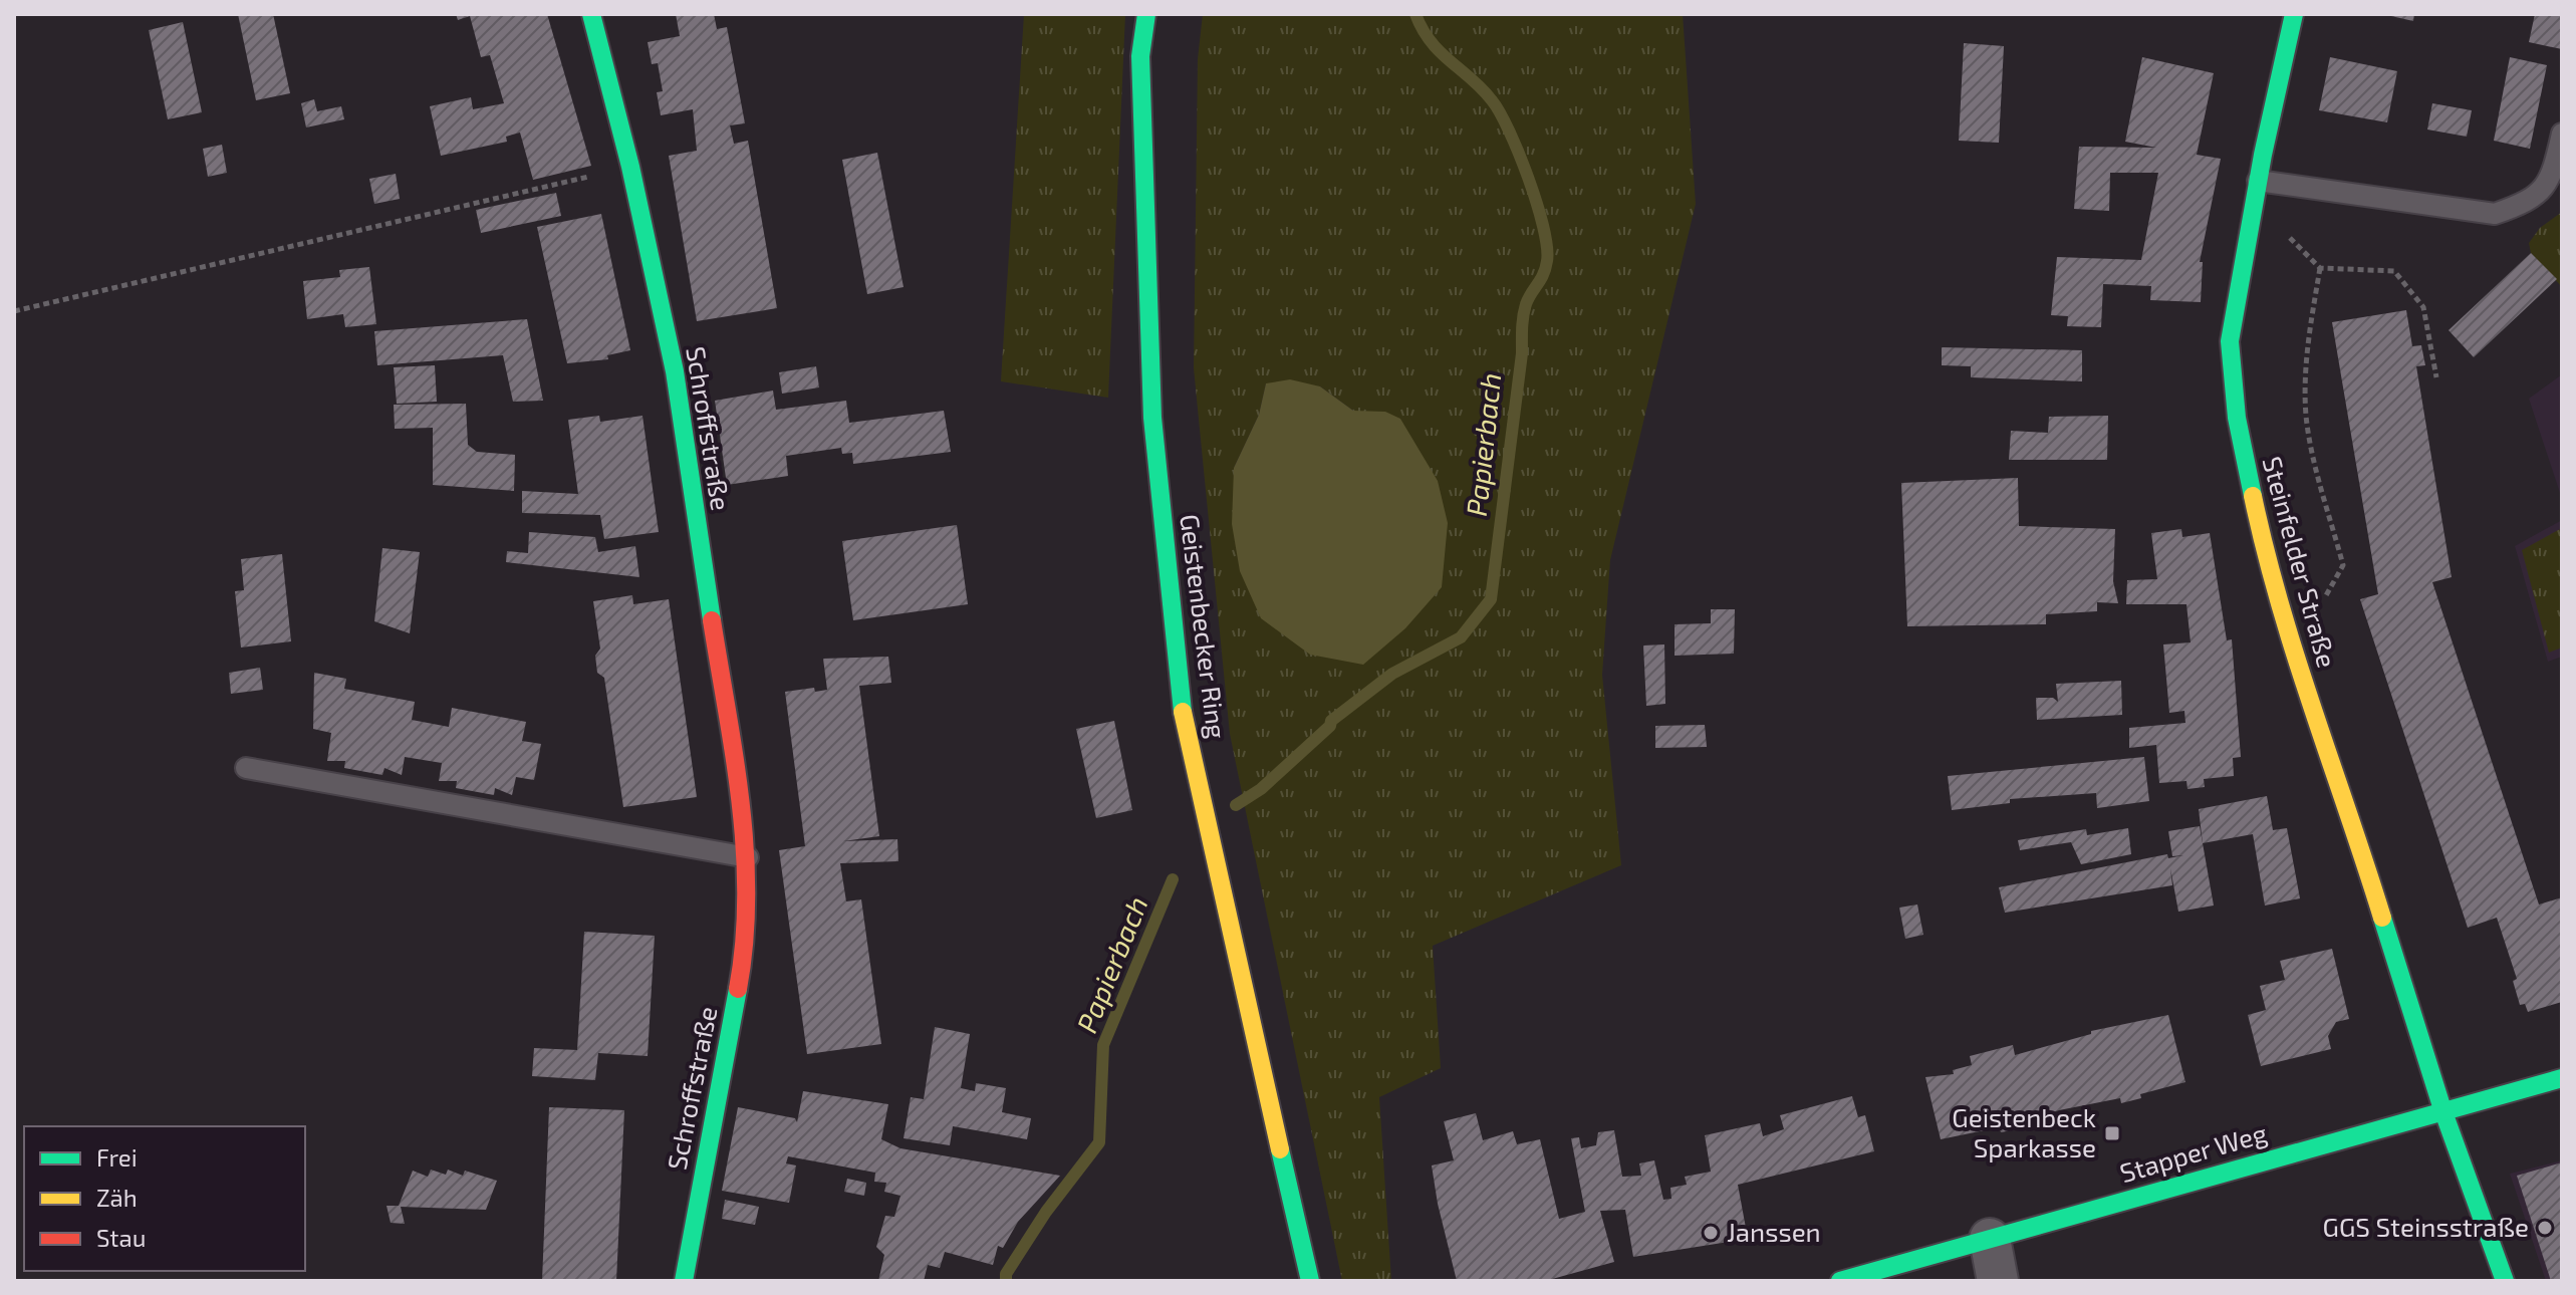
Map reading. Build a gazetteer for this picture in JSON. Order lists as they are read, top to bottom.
{
  "streets": {
    "street": [
      "Schroffstraße",
      "Steinfelder Straße",
      "Geistenbecker Ring",
      "Stapper Weg"
    ]
  },
  "crossings": [
    ["Steinfelder Straße", "Stapper Weg"]
  ],
  "water": ["Papierbach"],
  "places": {
    "transit": ["Geistenbeck Sparkasse"],
    "other": ["GGS Steinsstraße", "Janssen"]
  },
  "legend": ["Frei", "Zäh", "Stau"]
}
